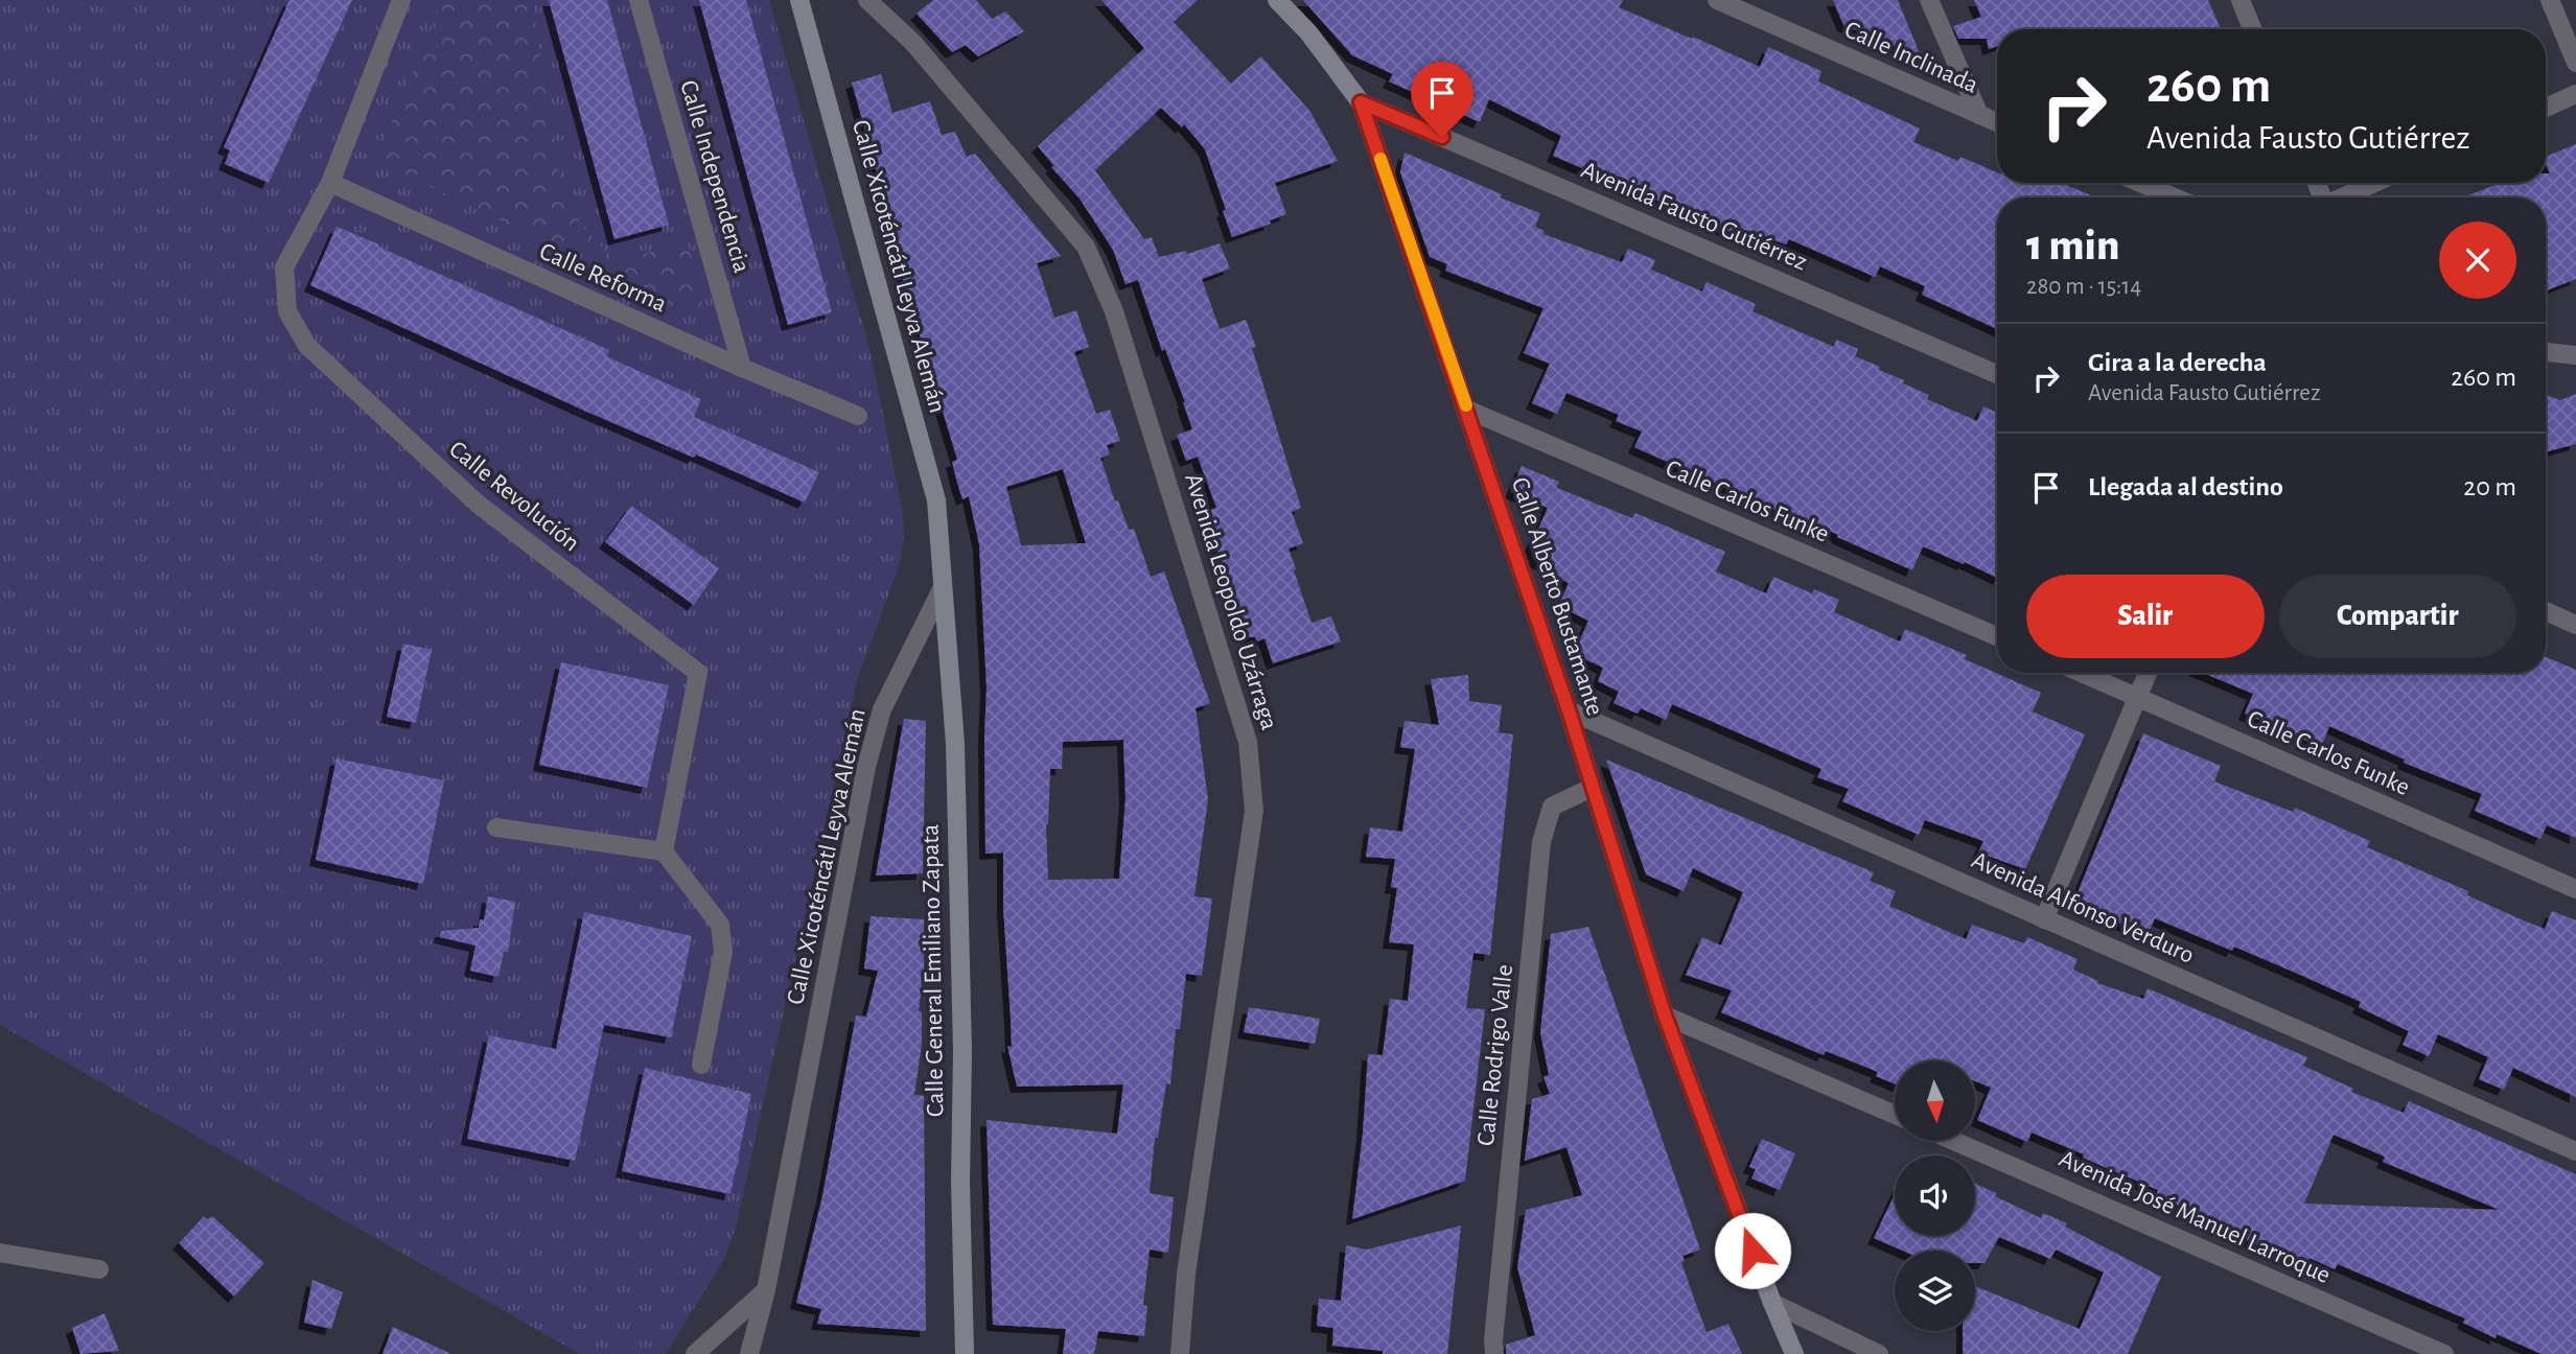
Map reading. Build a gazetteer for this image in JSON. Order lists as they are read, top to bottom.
{
  "streets": {
    "street": [
      "Calle Inclinada",
      "Calle Independencia",
      "Avenida Fausto Gutiérrez",
      "Calle Xicoténcátl Leyva Alemán",
      "Calle Reforma",
      "Calle Revolución",
      "Calle Carlos Funke",
      "Calle Alberto Bustamante",
      "Avenida Leopoldo Uzárraga",
      "Avenida Alfonso Verduro",
      "Calle General Emiliano Zapata",
      "Calle Rodrigo Valle",
      "Avenida José Manuel Larroque"
    ]
  },
  "crossings": [
    ["Calle Independencia", "Calle Reforma"],
    ["Avenida Fausto Gutiérrez", "Calle Alberto Bustamante"],
    ["Calle Xicoténcátl Leyva Alemán", "Calle General Emiliano Zapata"],
    ["Calle Reforma", "Calle Revolución"],
    ["Calle Carlos Funke", "Calle Alberto Bustamante"],
    ["Calle Alberto Bustamante", "Avenida Alfonso Verduro"],
    ["Calle Alberto Bustamante", "Calle Rodrigo Valle"]
  ],
  "north": "bottom",
  "page": {
    "turn": ["260 m", "Avenida Fausto Gutiérrez"],
    "heading": ["1 min", "280 m · 15:14"],
    "list": [
      {
        "name": "Gira a la derecha",
        "note": "Avenida Fausto Gutiérrez",
        "value": "260 m"
      },
      {
        "name": "Llegada al destino",
        "value": "20 m"
      }
    ],
    "buttons": ["Salir", "Compartir"]
  }
}
